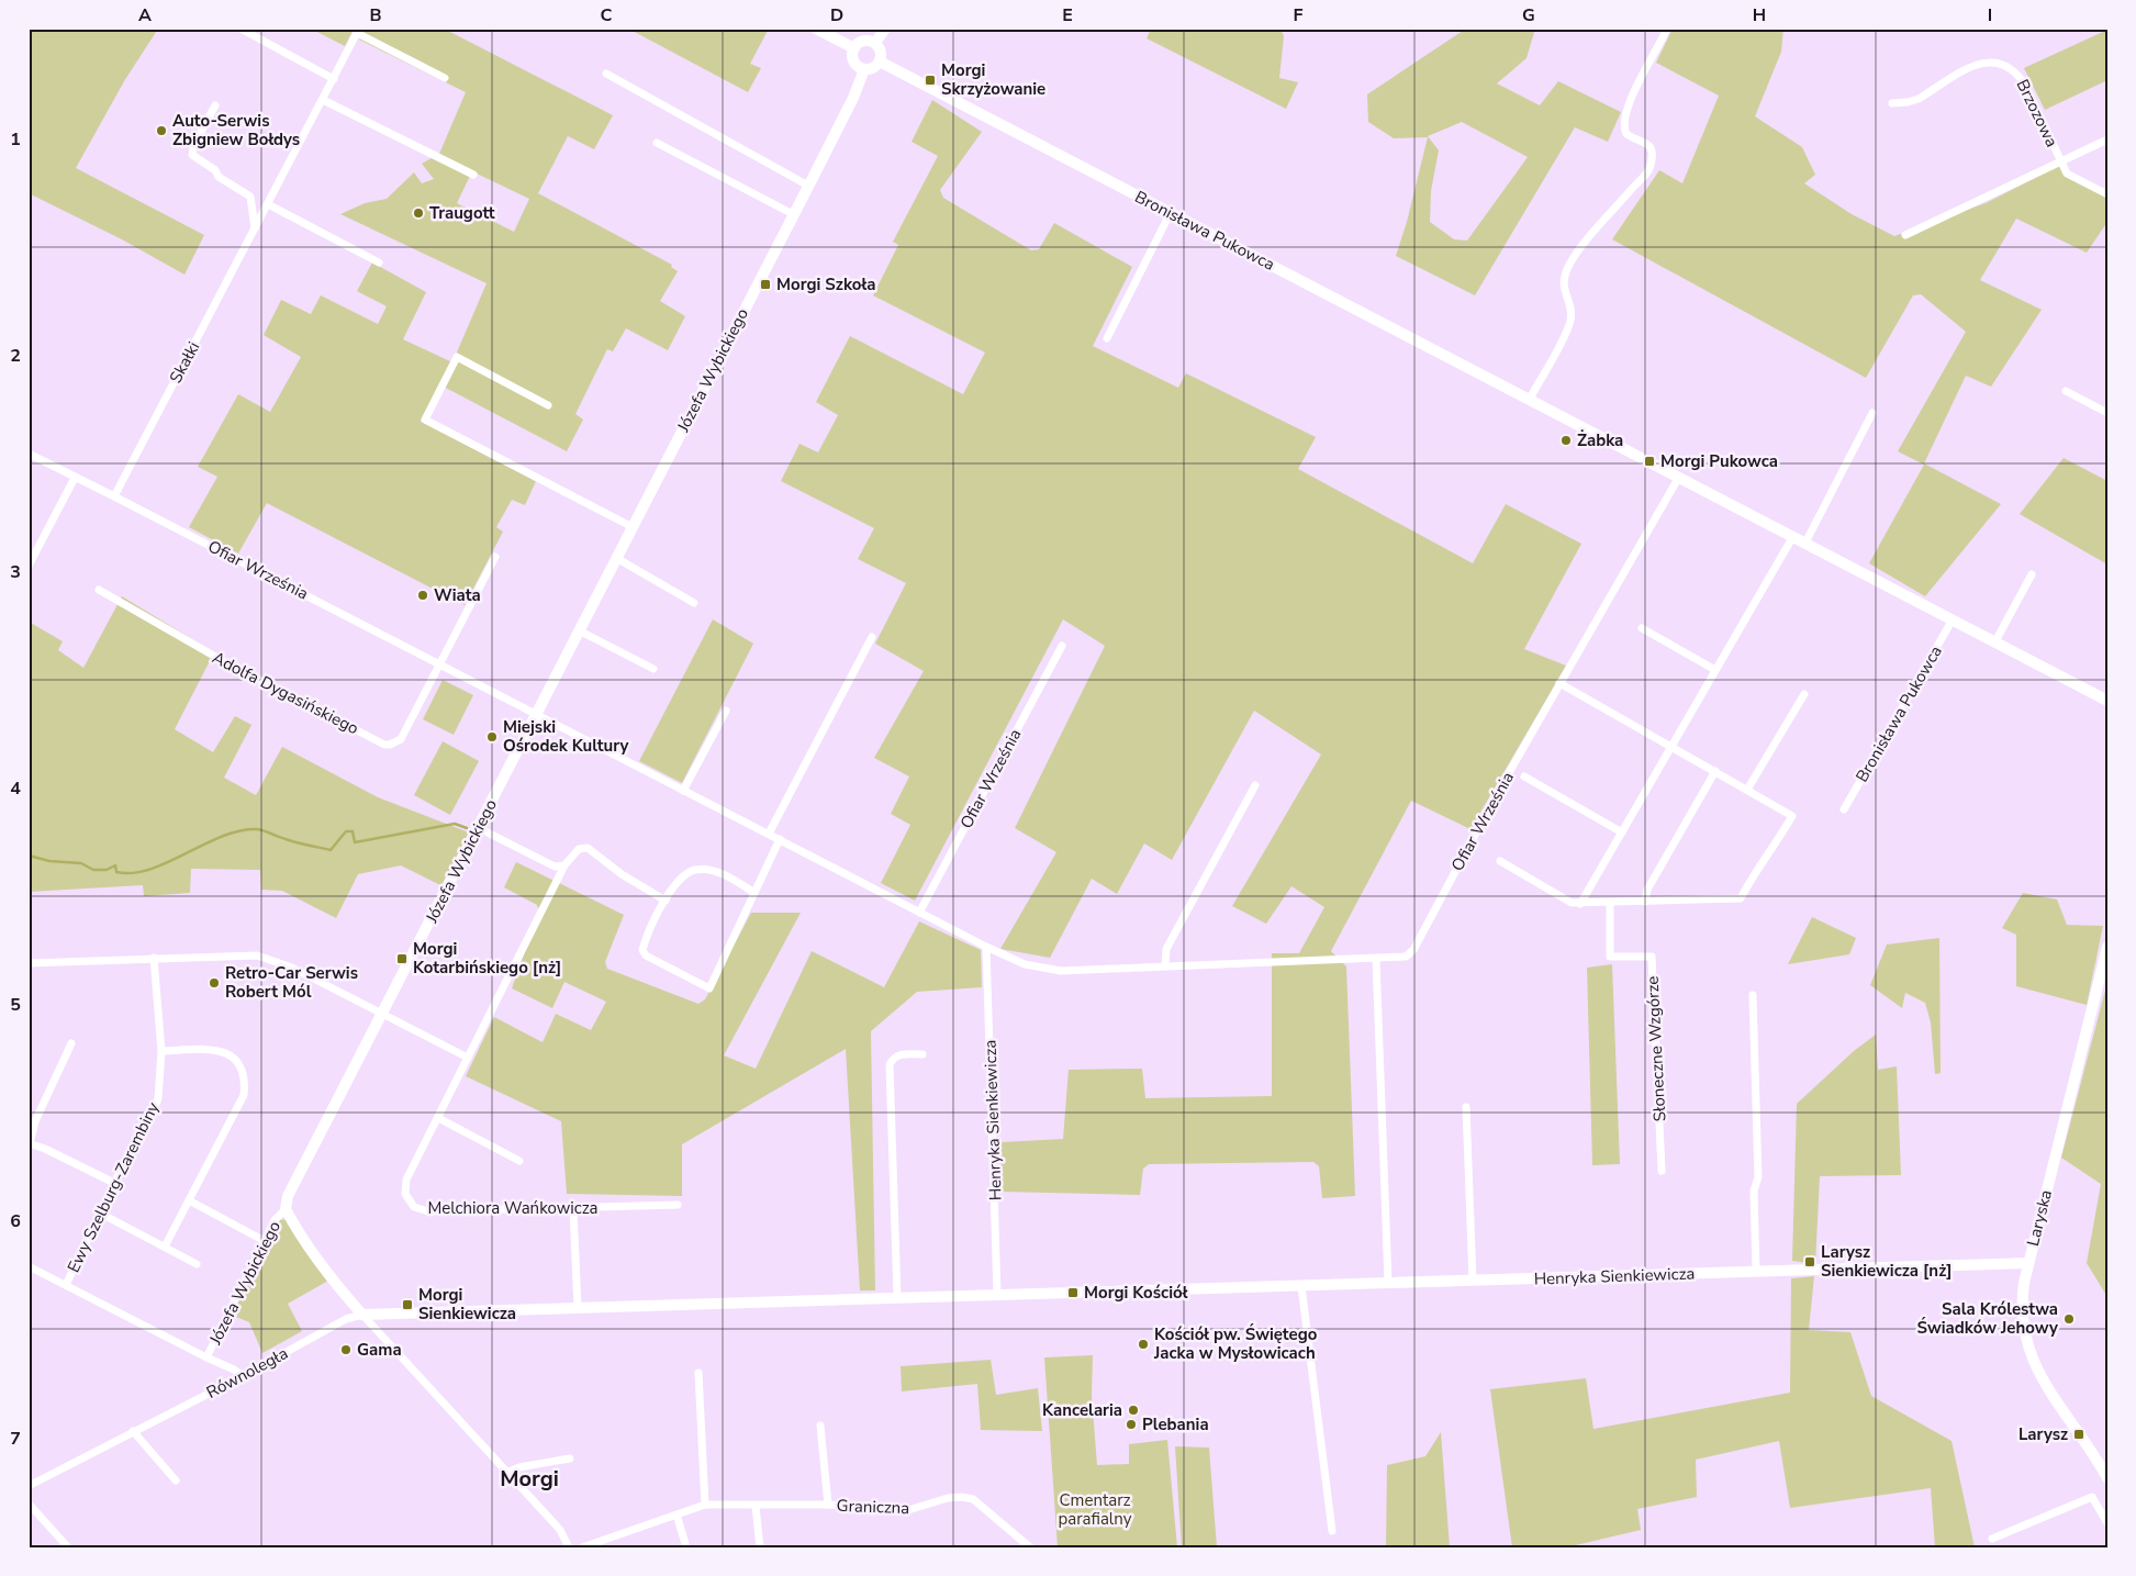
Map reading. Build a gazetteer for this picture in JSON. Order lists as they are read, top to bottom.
{
  "streets": {
    "street": [
      "Brzozowa",
      "Bronisława Pukowca",
      "Skałki",
      "Józefa Wybickiego",
      "Ofiar Września",
      "Adolfa Dygasińskiego",
      "Słoneczne Wzgórze",
      "Henryka Sienkiewicza",
      "Ewy Szelburg-Zarembiny",
      "Melchiora Wańkowicza",
      "Laryska",
      "Równoległa",
      "Graniczna"
    ]
  },
  "crossings": [
    ["Bronisława Pukowca", "Józefa Wybickiego"],
    ["Bronisława Pukowca", "Ofiar Września"],
    ["Skałki", "Ofiar Września"],
    ["Józefa Wybickiego", "Ofiar Września"],
    ["Józefa Wybickiego", "Henryka Sienkiewicza"],
    ["Józefa Wybickiego", "Równoległa"],
    ["Ofiar Września", "Adolfa Dygasińskiego"],
    ["Ofiar Września", "Henryka Sienkiewicza"],
    ["Henryka Sienkiewicza", "Laryska"],
    ["Henryka Sienkiewicza", "Równoległa"]
  ],
  "districts": ["Morgi"],
  "parks": ["Cmentarz parafialny"],
  "places": {
    "transit": [
      "Morgi Skrzyżowanie",
      "Morgi Szkoła",
      "Morgi Pukowca",
      "Morgi Kotarbińskiego [nż]",
      "Larysz Sienkiewicza [nż]",
      "Morgi Kościół",
      "Morgi Sienkiewicza",
      "Larysz"
    ],
    "other": [
      "Auto-Serwis Zbigniew Bołdys",
      "Traugott",
      "Żabka",
      "Wiata",
      "Miejski Ośrodek Kultury",
      "Retro-Car Serwis Robert Mól",
      "Sala Królestwa Świadków Jehowy",
      "Kościół pw. Świętego Jacka w Mysłowicach",
      "Gama",
      "Kancelaria",
      "Plebania"
    ]
  },
  "grid": {
    "columns": [
      "A",
      "B",
      "C",
      "D",
      "E",
      "F",
      "G",
      "H",
      "I"
    ],
    "rows": [
      "1",
      "2",
      "3",
      "4",
      "5",
      "6",
      "7"
    ]
  }
}
